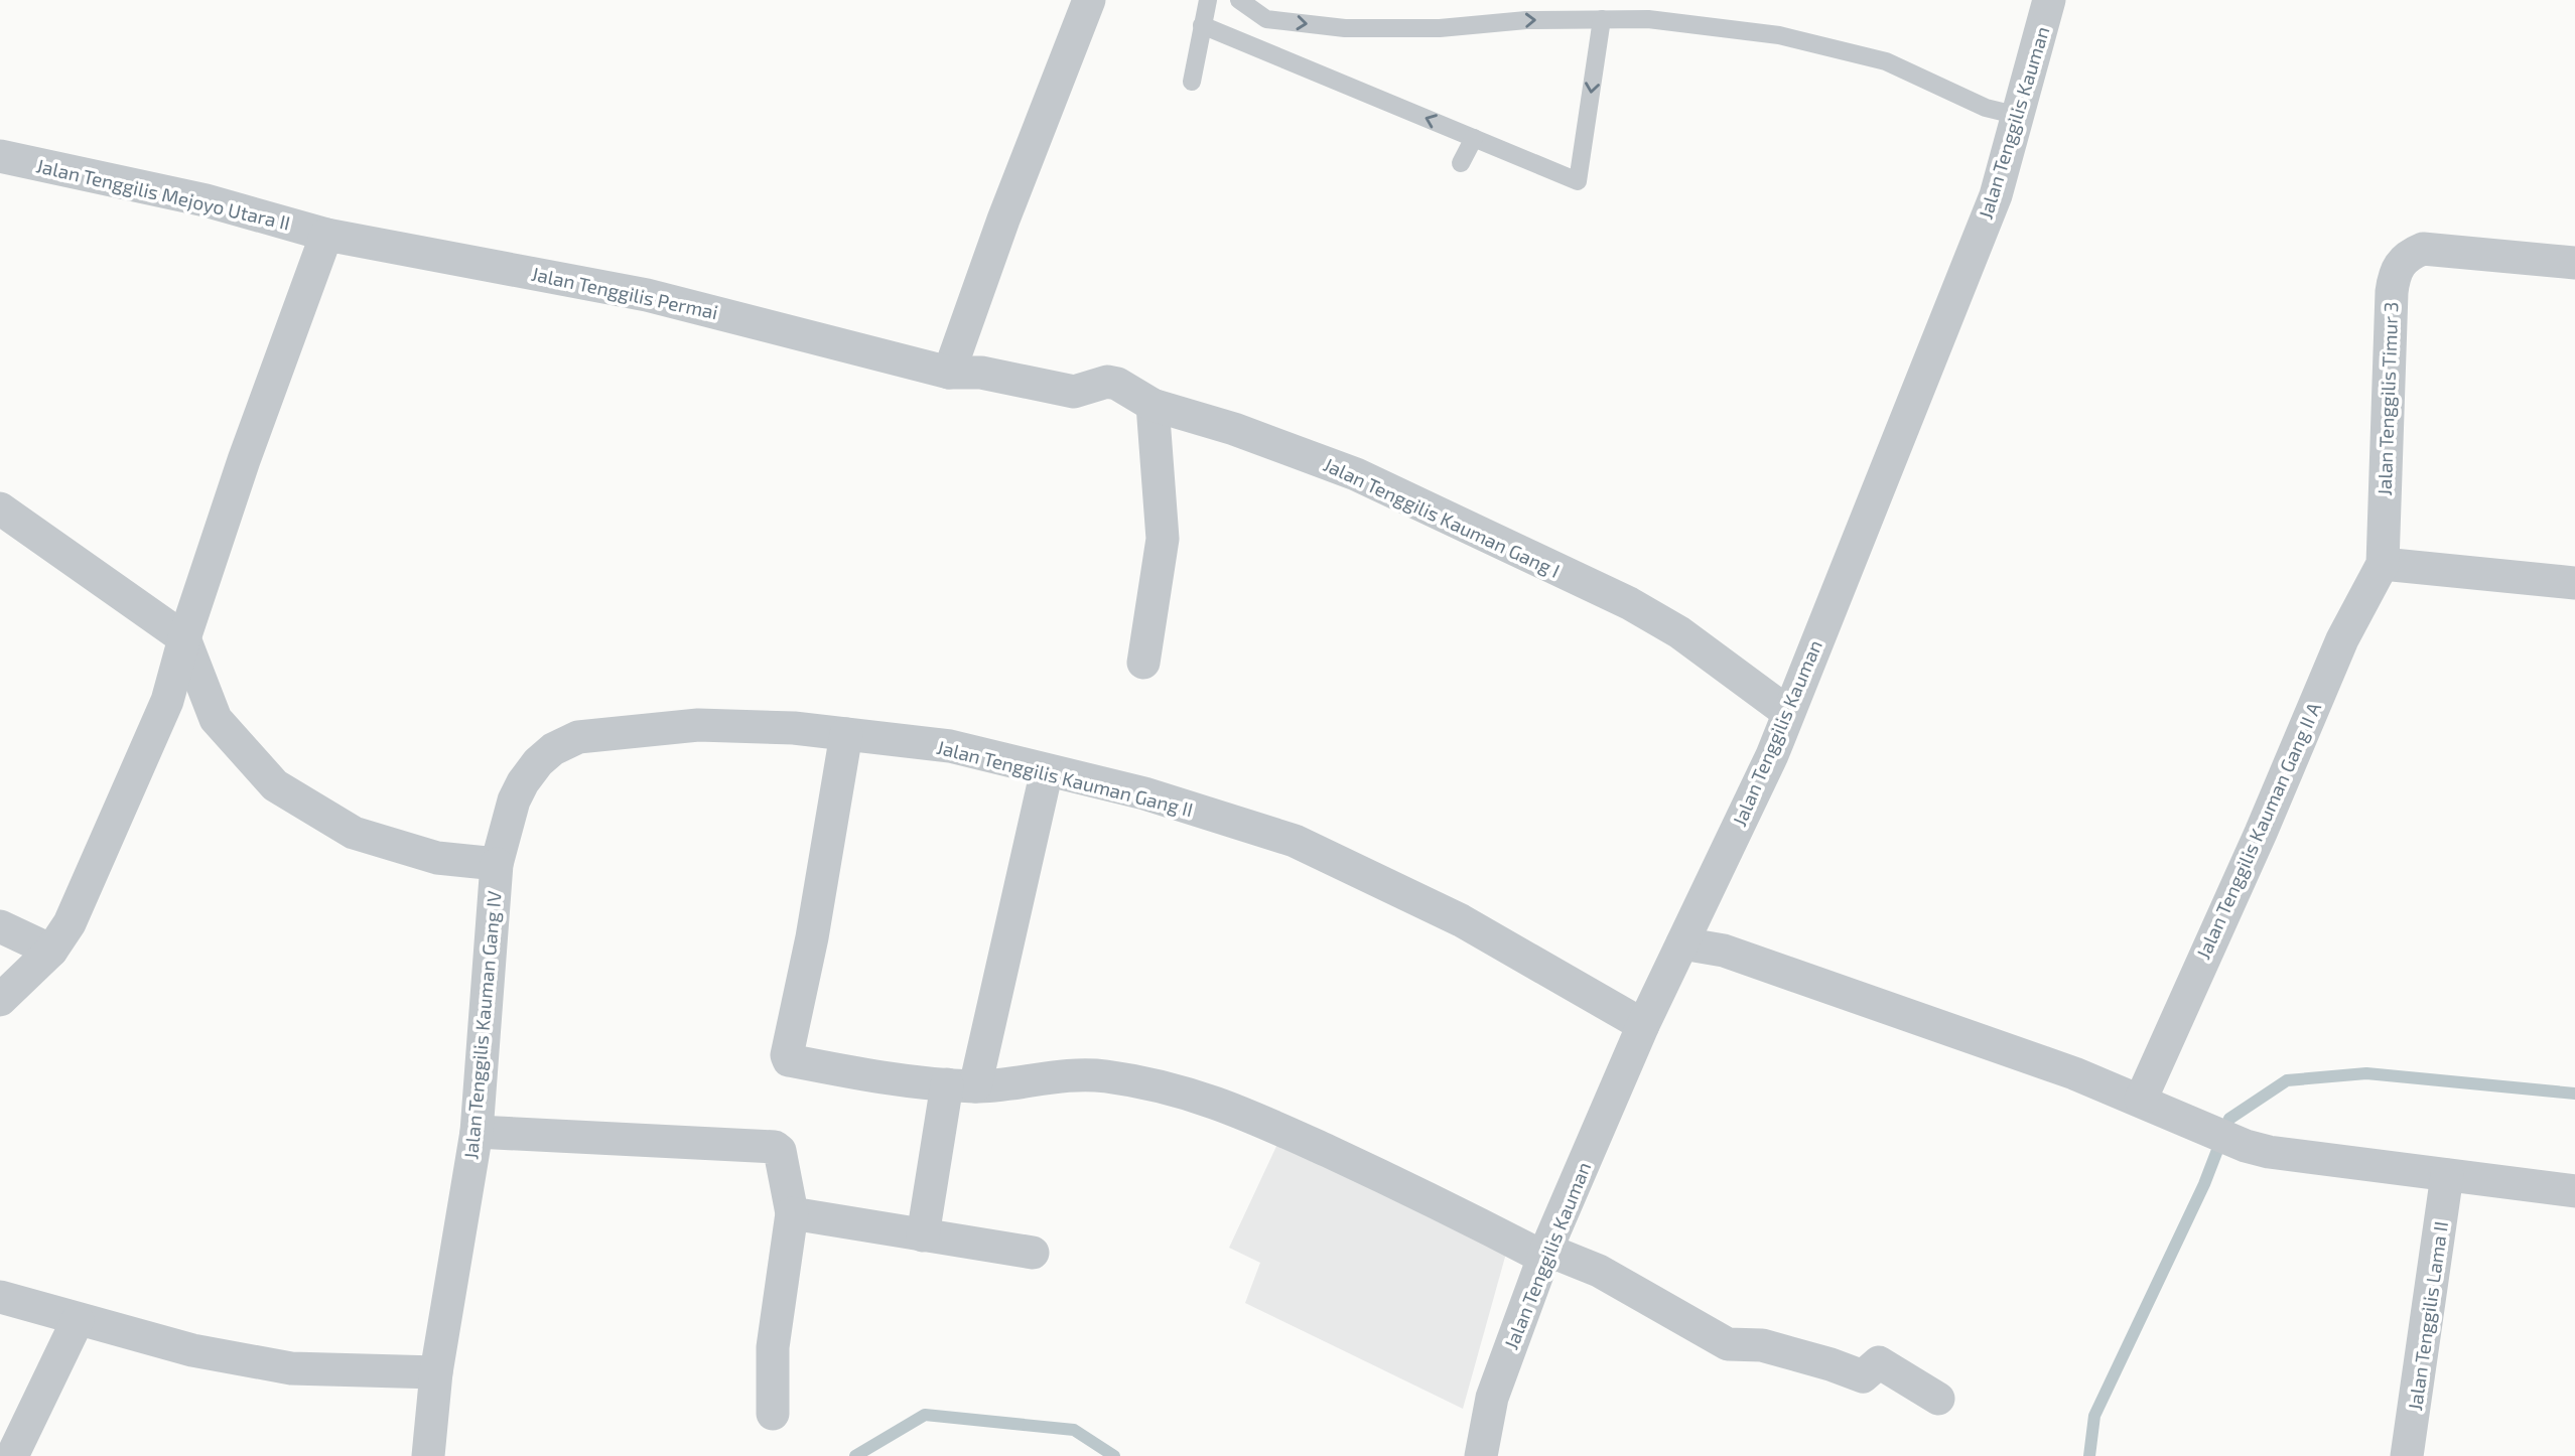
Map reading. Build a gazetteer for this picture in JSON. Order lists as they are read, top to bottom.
{
  "streets": {
    "street": [
      "Jalan Tenggilis Kauman",
      "Jalan Tenggilis Mejoyo Utara II",
      "Jalan Tenggilis Permai",
      "Jalan Tenggilis Timur 3",
      "Jalan Tenggilis Kauman Gang I",
      "Jalan Tenggilis Kauman Gang II",
      "Jalan Tenggilis Kauman Gang II A",
      "Jalan Tenggilis Kauman Gang IV",
      "Jalan Tenggilis Lama II"
    ]
  },
  "crossings": [
    ["Jalan Tenggilis Kauman", "Jalan Tenggilis Kauman Gang I"],
    ["Jalan Tenggilis Kauman", "Jalan Tenggilis Kauman Gang II"],
    ["Jalan Tenggilis Mejoyo Utara II", "Jalan Tenggilis Permai"],
    ["Jalan Tenggilis Permai", "Jalan Tenggilis Kauman Gang I"],
    ["Jalan Tenggilis Timur 3", "Jalan Tenggilis Kauman Gang II A"],
    ["Jalan Tenggilis Kauman Gang II", "Jalan Tenggilis Kauman Gang IV"]
  ]
}
